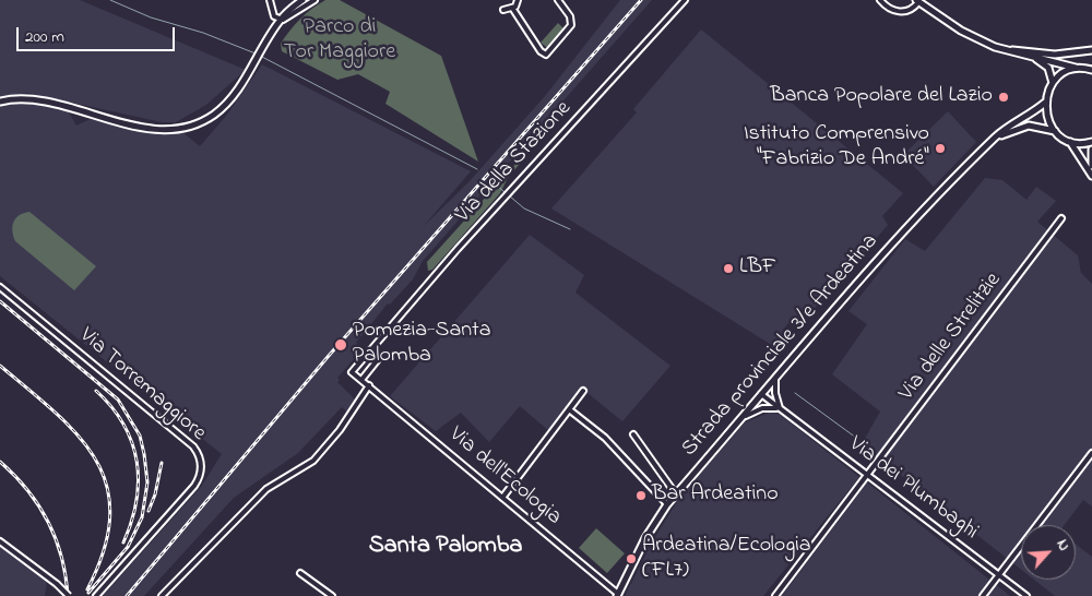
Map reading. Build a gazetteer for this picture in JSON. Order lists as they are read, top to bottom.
{
  "streets": {
    "main road": ["Strada provinciale 3/e Ardeatina"],
    "street": [
      "Via della Stazione",
      "Via delle Strelitzie",
      "Via Torremaggiore",
      "Via dell'Ecologia",
      "Via dei Plumbaghi"
    ]
  },
  "crossings": [
    ["Via delle Strelitzie", "Via dei Plumbaghi"],
    ["Strada provinciale 3/e Ardeatina", "Via dell'Ecologia"],
    ["Strada provinciale 3/e Ardeatina", "Via dei Plumbaghi"]
  ],
  "districts": ["Santa Palomba"],
  "parks": ["Parco di Tor Maggiore"],
  "places": [
    "Banca Popolare del Lazio",
    "Istituto Comprensivo \"Fabrizio De André\"",
    "LBF",
    "Pomezia-Santa Palomba",
    "Bar Ardeatino",
    "Ardeatina/Ecologia (FL7)"
  ],
  "scale_bar": "200 m",
  "north": "top right"
}
